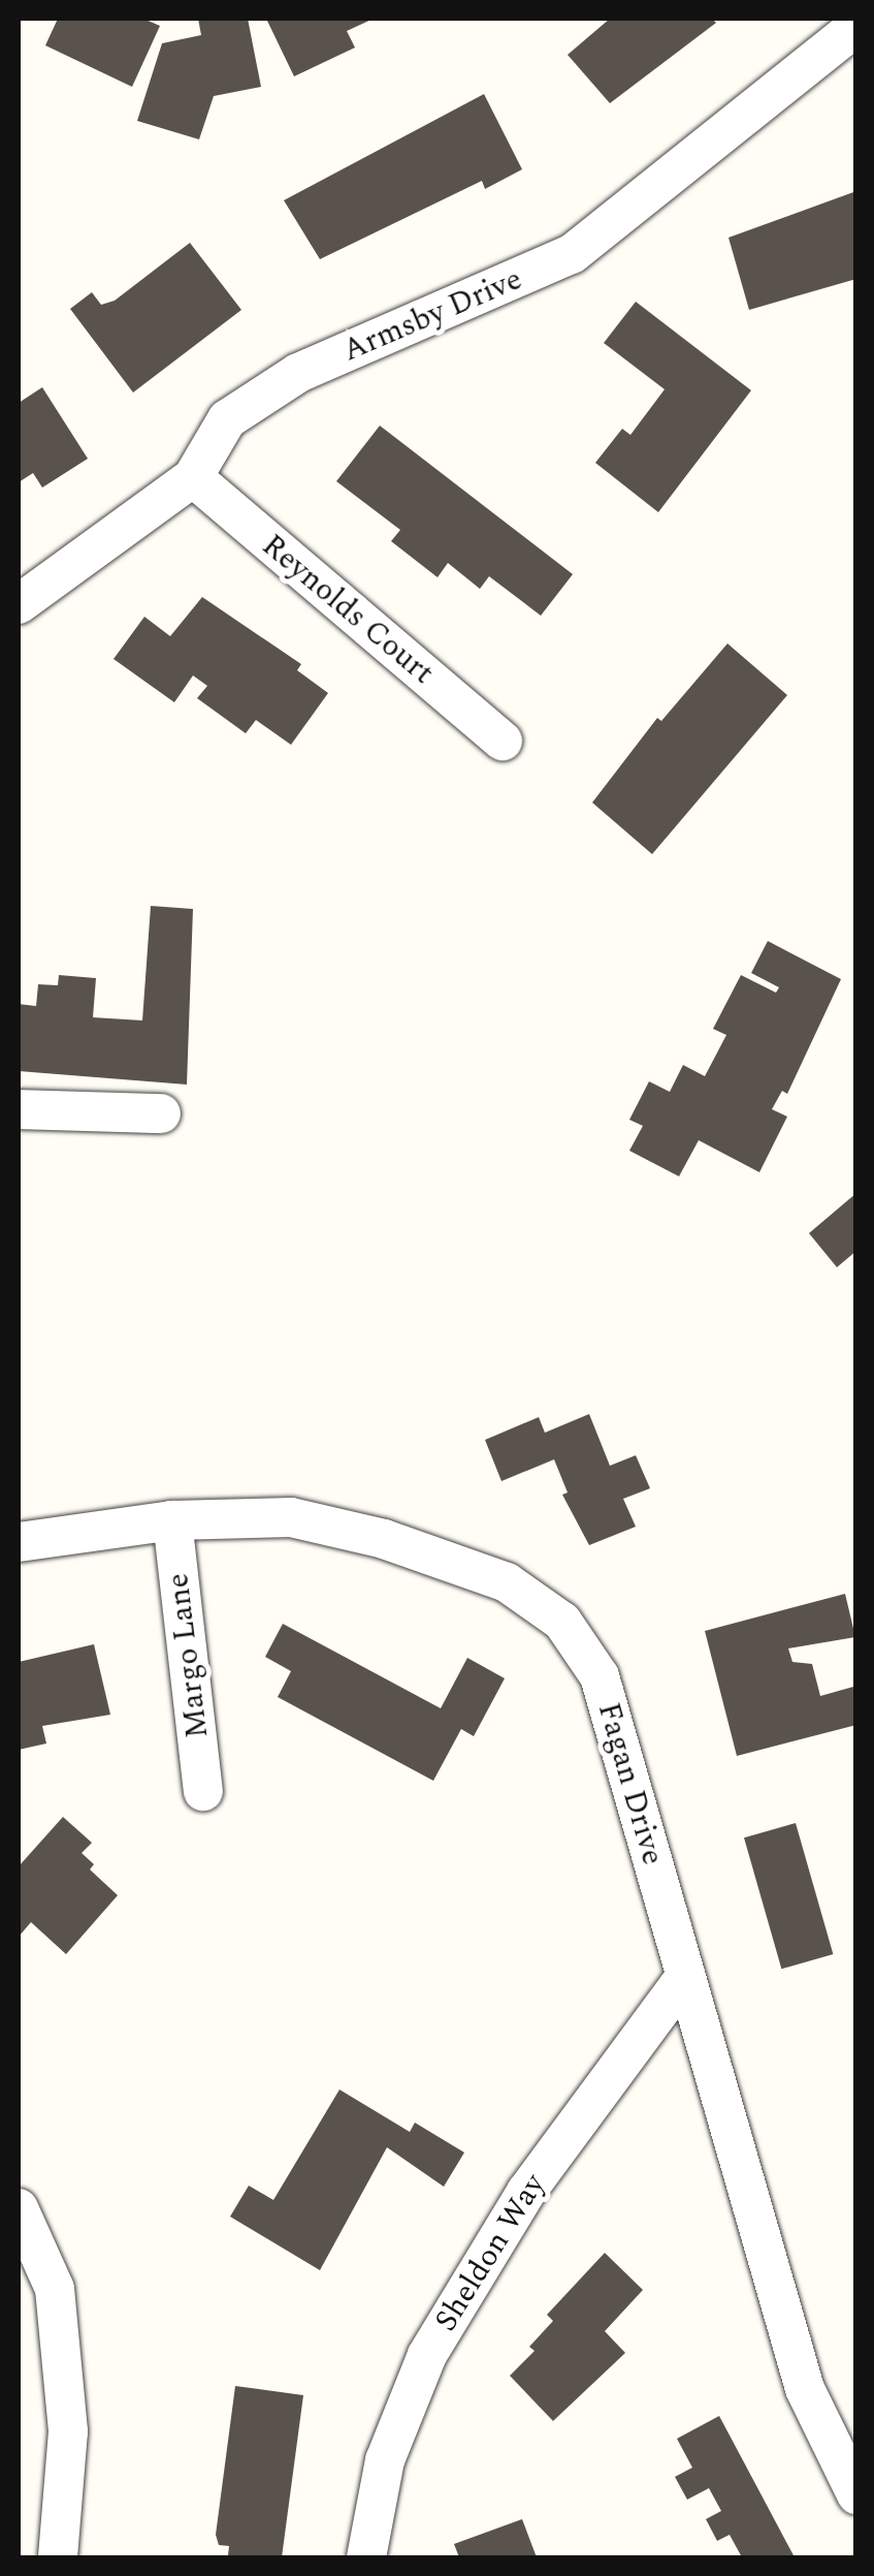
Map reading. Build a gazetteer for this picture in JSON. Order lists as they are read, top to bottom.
{
  "streets": {
    "street": [
      "Armsby Drive",
      "Reynolds Court",
      "Margo Lane",
      "Fagan Drive",
      "Sheldon Way"
    ]
  },
  "crossings": [
    ["Armsby Drive", "Reynolds Court"],
    ["Margo Lane", "Fagan Drive"],
    ["Fagan Drive", "Sheldon Way"]
  ]
}
